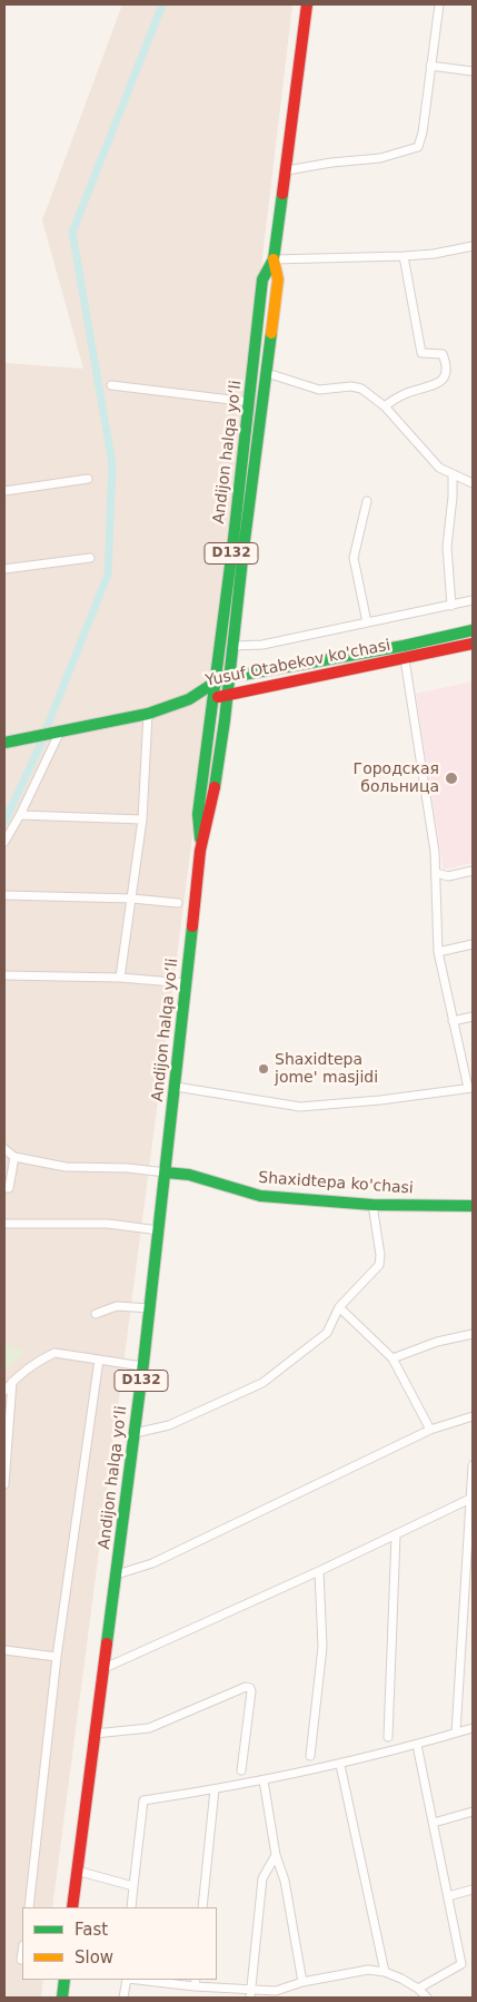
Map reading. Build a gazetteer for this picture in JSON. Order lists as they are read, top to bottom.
{
  "streets": {
    "main road": [
      "Andijon halqa yo‘li",
      "D132",
      "Yusuf Otabekov ko'chasi",
      "Shaxidtepa ko'chasi"
    ]
  },
  "crossings": [
    ["Andijon halqa yo‘li", "Yusuf Otabekov ko'chasi"],
    ["Andijon halqa yo‘li", "Shaxidtepa ko'chasi"]
  ],
  "places": ["Городская больница", "Shaxidtepa jome' masjidi"],
  "legend": ["Fast", "Slow"]
}
